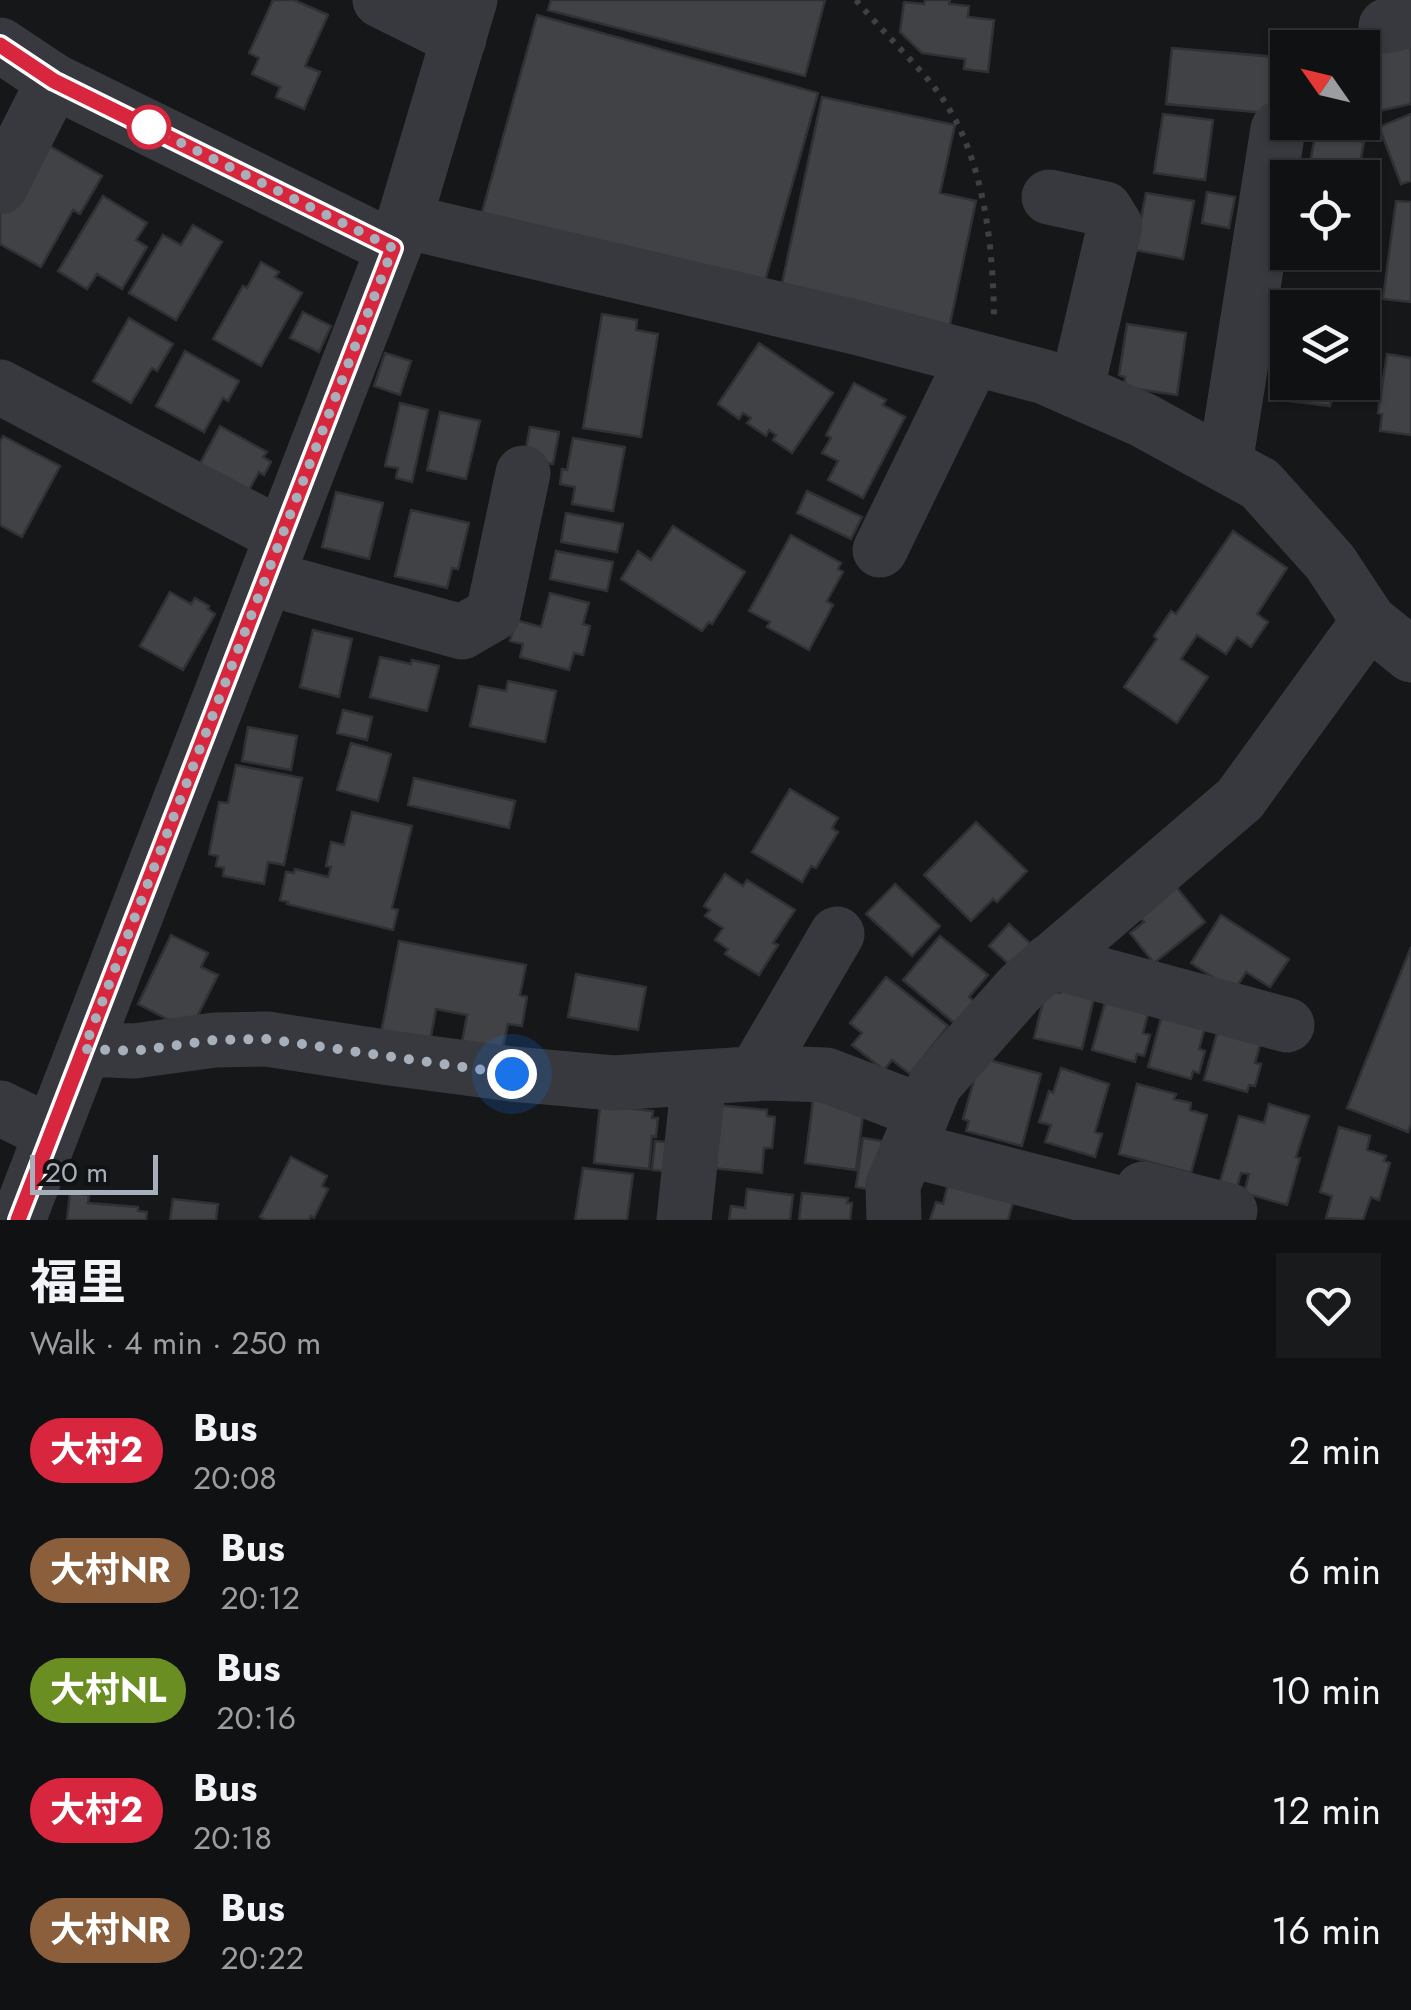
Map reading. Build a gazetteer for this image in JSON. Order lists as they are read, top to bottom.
{
  "lines": ["bus line 大村2"],
  "scale_bar": "20 m",
  "north": "top left",
  "page": {
    "scale": "20 m",
    "heading": ["福里", "Walk · 4 min · 250 m"],
    "list": [
      {
        "mark": "大村2",
        "name": "Bus",
        "note": "20:08",
        "value": "2 min"
      },
      {
        "mark": "大村NR",
        "name": "Bus",
        "note": "20:12",
        "value": "6 min"
      },
      {
        "mark": "大村NL",
        "name": "Bus",
        "note": "20:16",
        "value": "10 min"
      },
      {
        "mark": "大村2",
        "name": "Bus",
        "note": "20:18",
        "value": "12 min"
      },
      {
        "mark": "大村NR",
        "name": "Bus",
        "note": "20:22",
        "value": "16 min"
      }
    ]
  }
}
